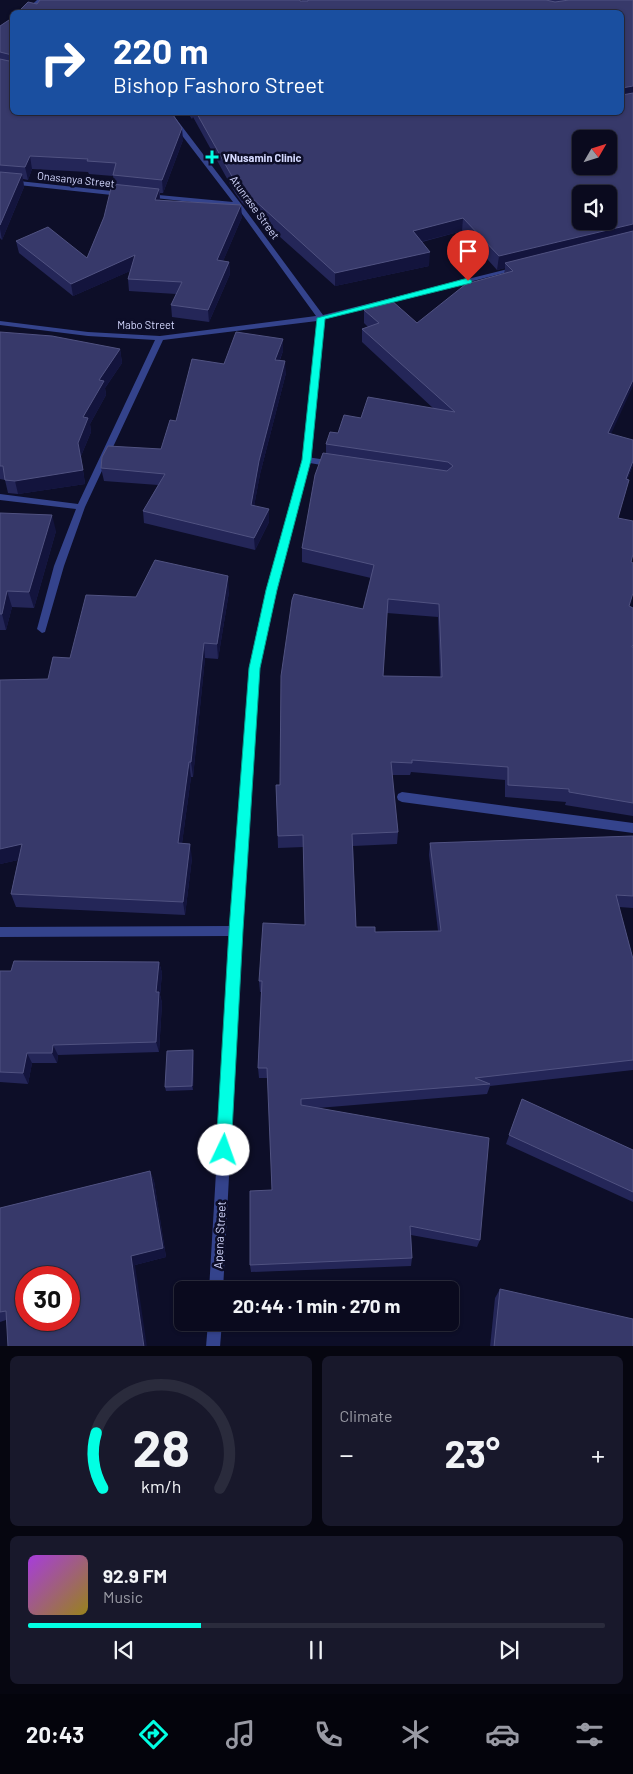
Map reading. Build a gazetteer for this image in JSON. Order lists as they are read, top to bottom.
{
  "streets": {
    "street": [
      "Onasanya Street",
      "Atunrase Street",
      "Mabo Street",
      "Apena Street"
    ]
  },
  "crossings": [
    ["Atunrase Street", "Mabo Street"],
    ["Atunrase Street", "Apena Street"],
    ["Mabo Street", "Apena Street"]
  ],
  "places": {
    "health": ["VNusamin Clinic"]
  },
  "north": "top right",
  "page": {
    "turn": ["220 m", "Bishop Fashoro Street"],
    "limit": "30",
    "trip": "20:44 · 1 min · 270 m",
    "tile": "Climate",
    "heat": ["−", "23°", "+"],
    "song": ["92.9 FM", "Music"],
    "tabs": "20:43",
    "gauge": ["28", "km/h"]
  }
}
